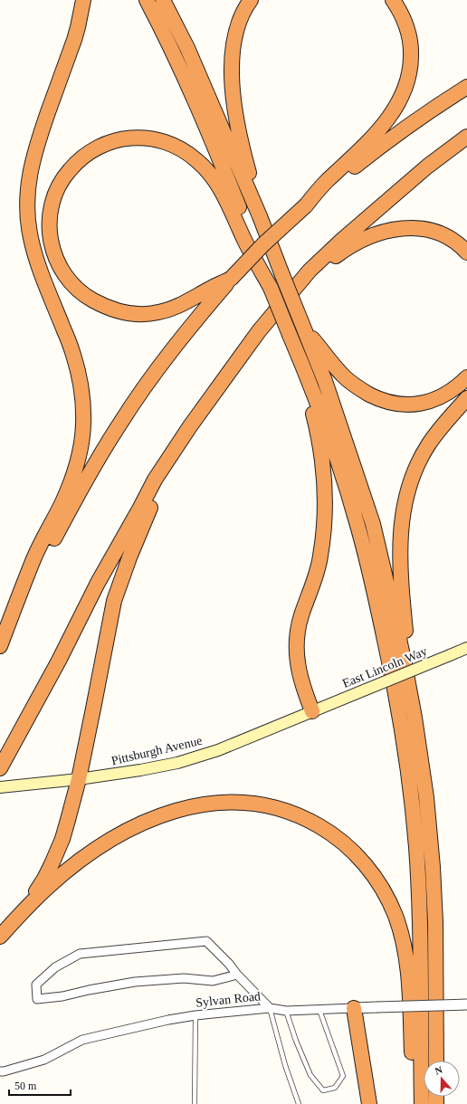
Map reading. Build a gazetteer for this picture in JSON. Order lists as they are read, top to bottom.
{
  "streets": {
    "main road": ["East Lincoln Way", "Pittsburgh Avenue"],
    "street": ["Sylvan Road"]
  },
  "crossings": [
    ["East Lincoln Way", "Pittsburgh Avenue"]
  ],
  "scale_bar": "50 m",
  "north": "top"
}
